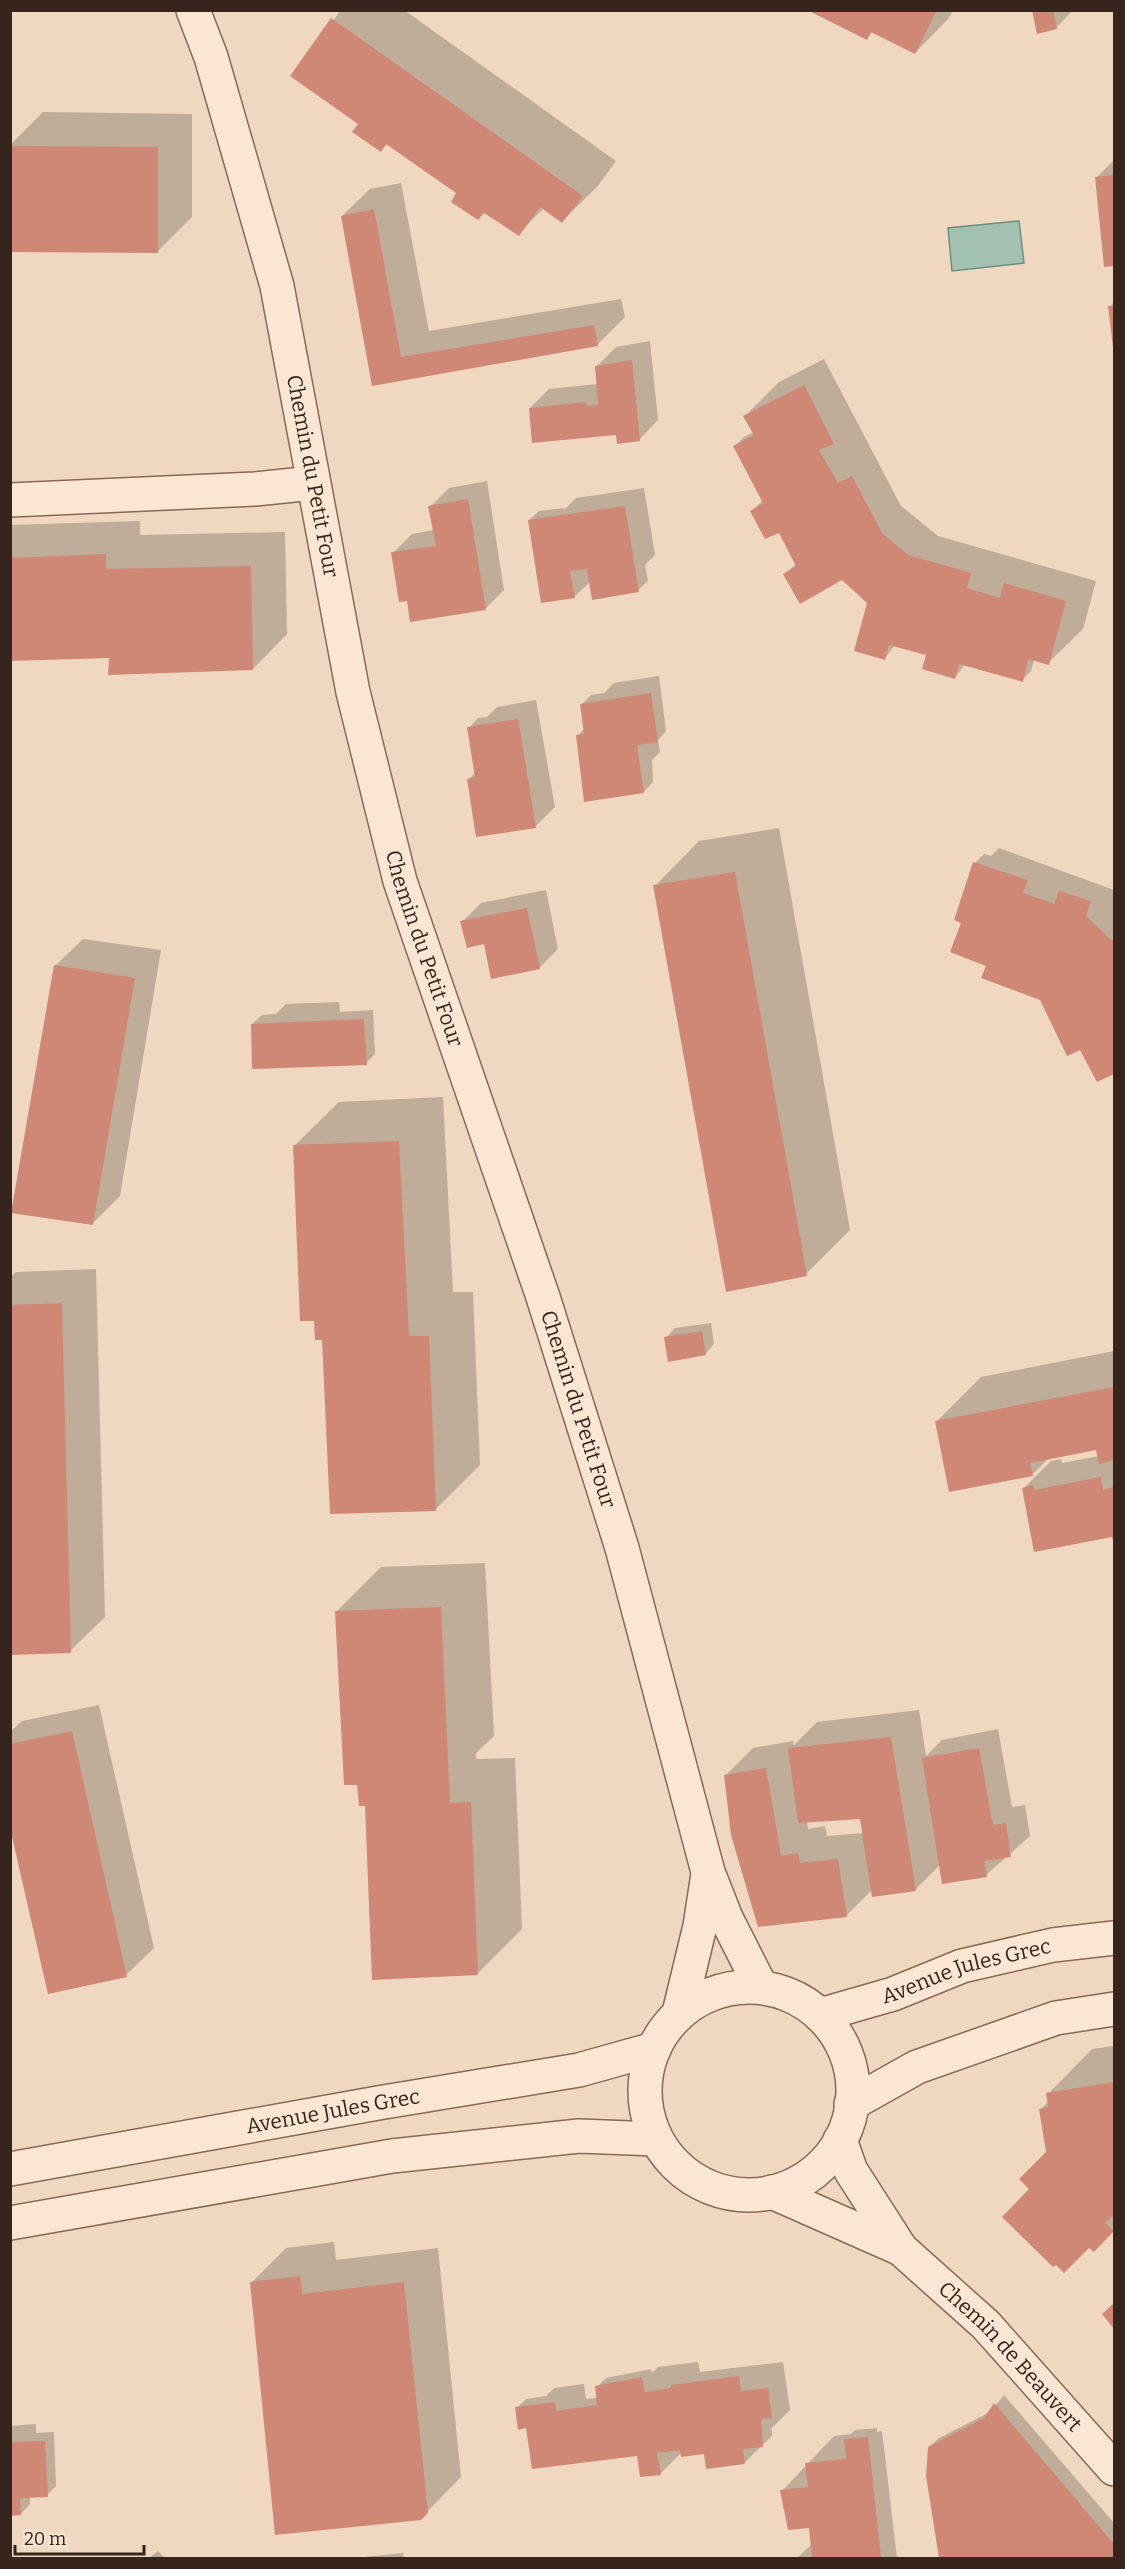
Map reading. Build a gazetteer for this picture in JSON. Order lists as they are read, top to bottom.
{
  "streets": {
    "street": ["Chemin du Petit Four", "Avenue Jules Grec", "Chemin de Beauvert"]
  },
  "crossings": [
    ["Chemin du Petit Four", "Avenue Jules Grec"],
    ["Chemin du Petit Four", "Chemin de Beauvert"],
    ["Avenue Jules Grec", "Chemin de Beauvert"]
  ],
  "scale_bar": "20 m"
}
